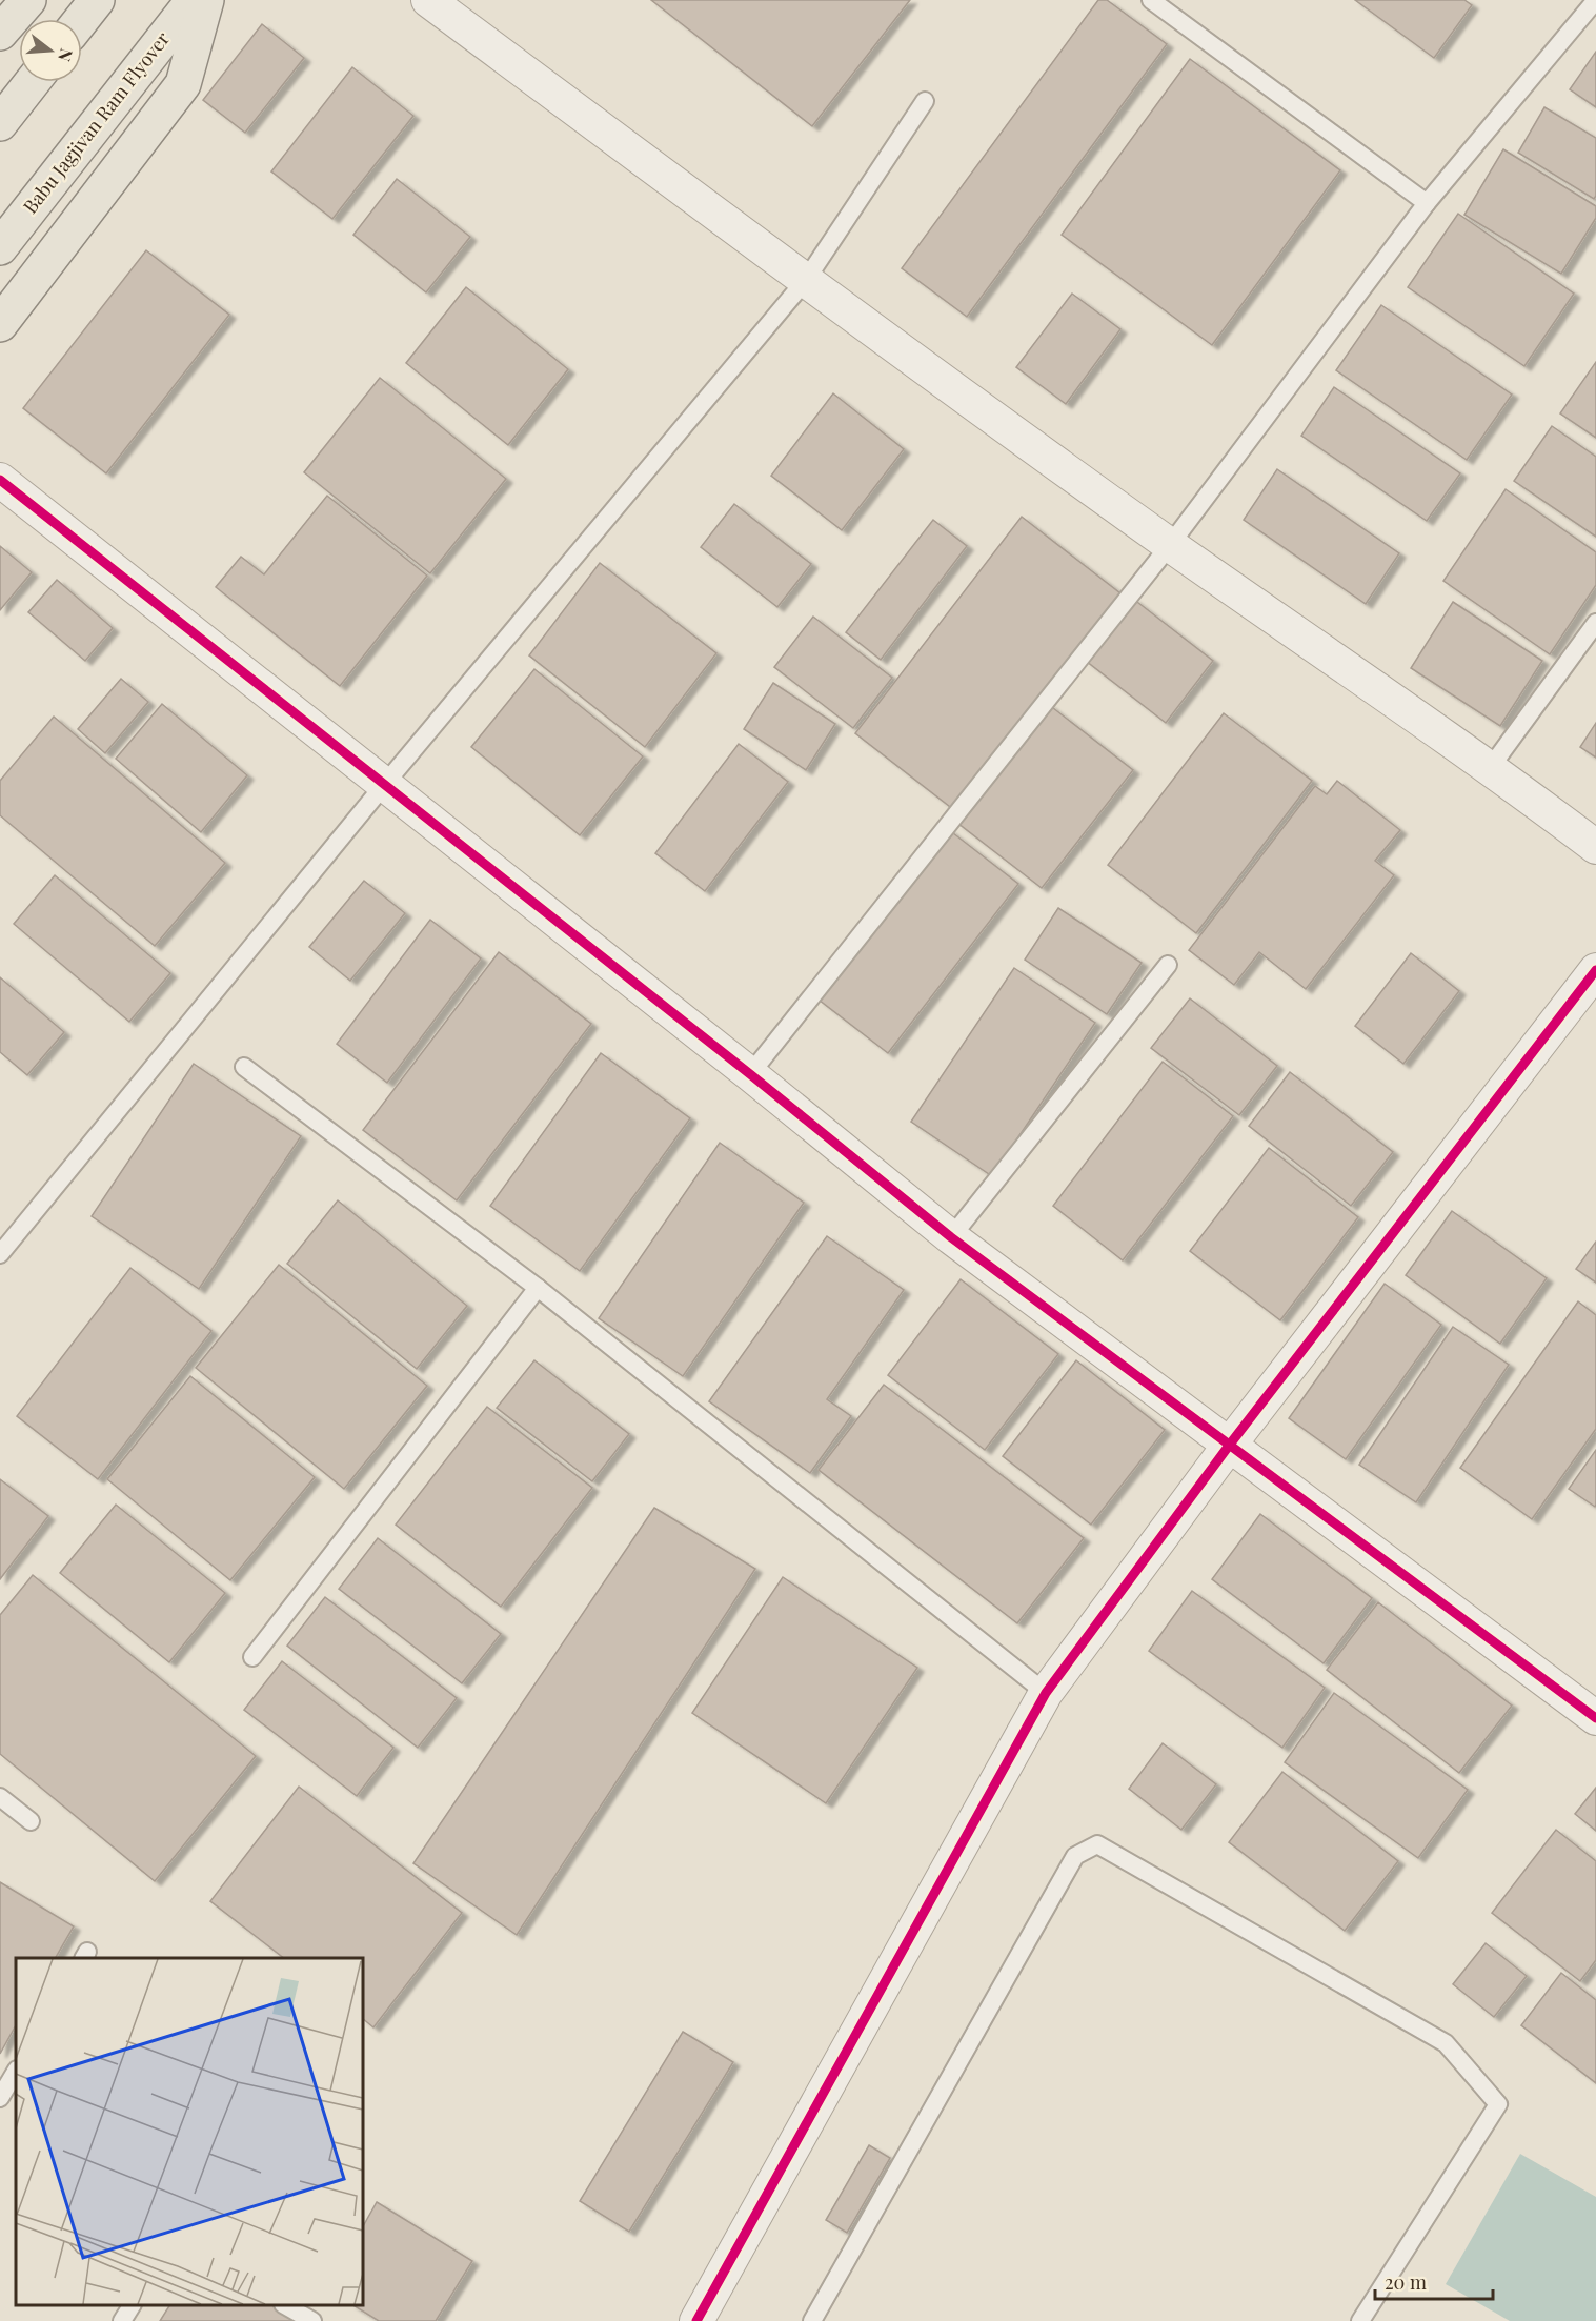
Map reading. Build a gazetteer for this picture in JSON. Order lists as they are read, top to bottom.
{
  "streets": {
    "main road": ["Babu Jagjivan Ram Flyover"]
  },
  "scale_bar": "20 m",
  "north": "right"
}
